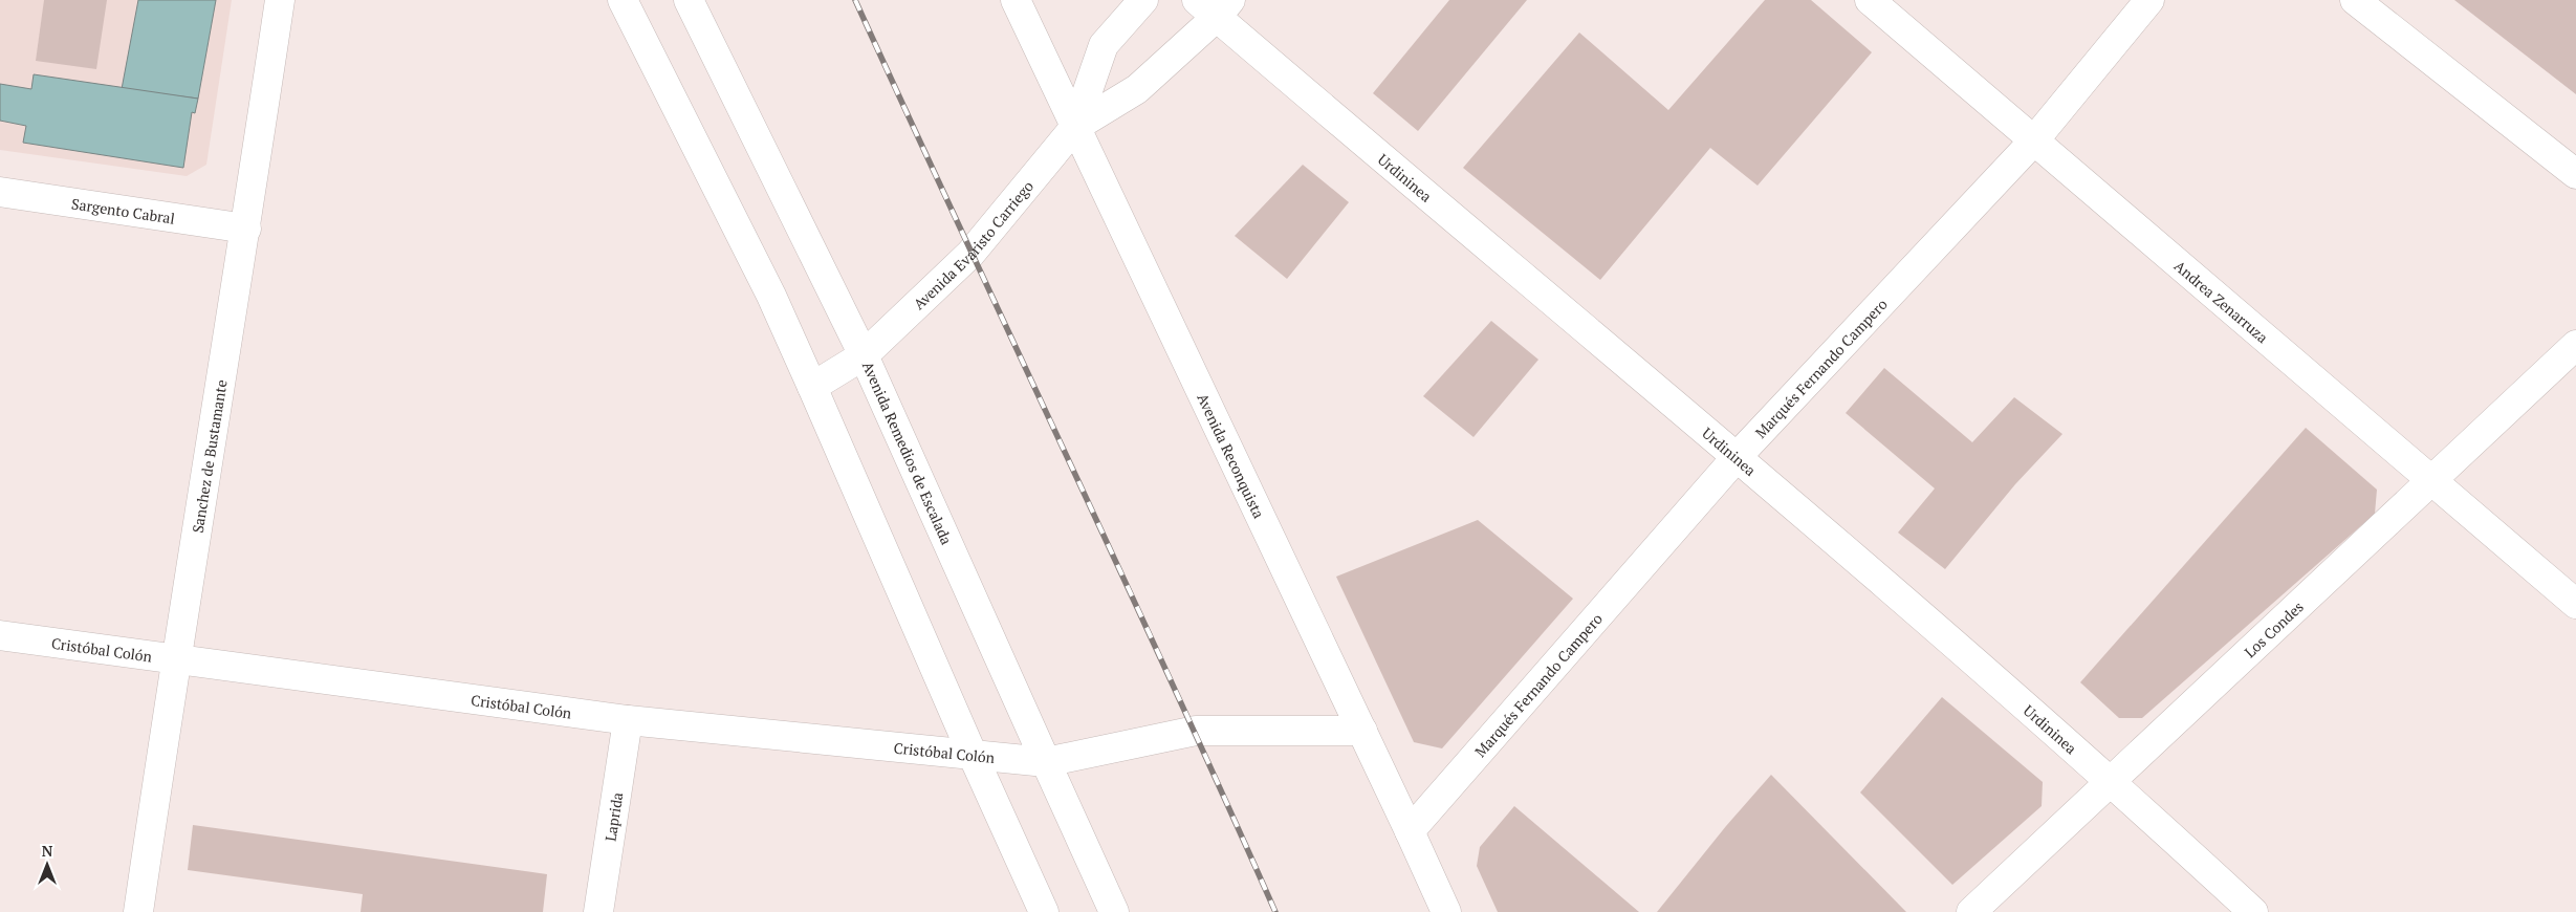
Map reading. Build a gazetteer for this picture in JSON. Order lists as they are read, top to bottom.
{
  "streets": {
    "street": [
      "Urdininea",
      "Sargento Cabral",
      "Avenida Evaristo Carriego",
      "Andrea Zenarruza",
      "Marqués Fernando Campero",
      "Avenida Remedios de Escalada",
      "Sanchez de Bustamante",
      "Avenida Reconquista",
      "Los Condes",
      "Cristóbal Colón",
      "Laprida"
    ]
  },
  "crossings": [
    ["Urdininea", "Avenida Evaristo Carriego"],
    ["Urdininea", "Marqués Fernando Campero"],
    ["Urdininea", "Los Condes"],
    ["Sargento Cabral", "Sanchez de Bustamante"],
    ["Avenida Evaristo Carriego", "Avenida Remedios de Escalada"],
    ["Avenida Evaristo Carriego", "Avenida Reconquista"],
    ["Andrea Zenarruza", "Marqués Fernando Campero"],
    ["Andrea Zenarruza", "Los Condes"],
    ["Marqués Fernando Campero", "Avenida Reconquista"],
    ["Avenida Remedios de Escalada", "Cristóbal Colón"],
    ["Sanchez de Bustamante", "Cristóbal Colón"],
    ["Avenida Reconquista", "Cristóbal Colón"],
    ["Cristóbal Colón", "Laprida"]
  ],
  "north": "top"
}
